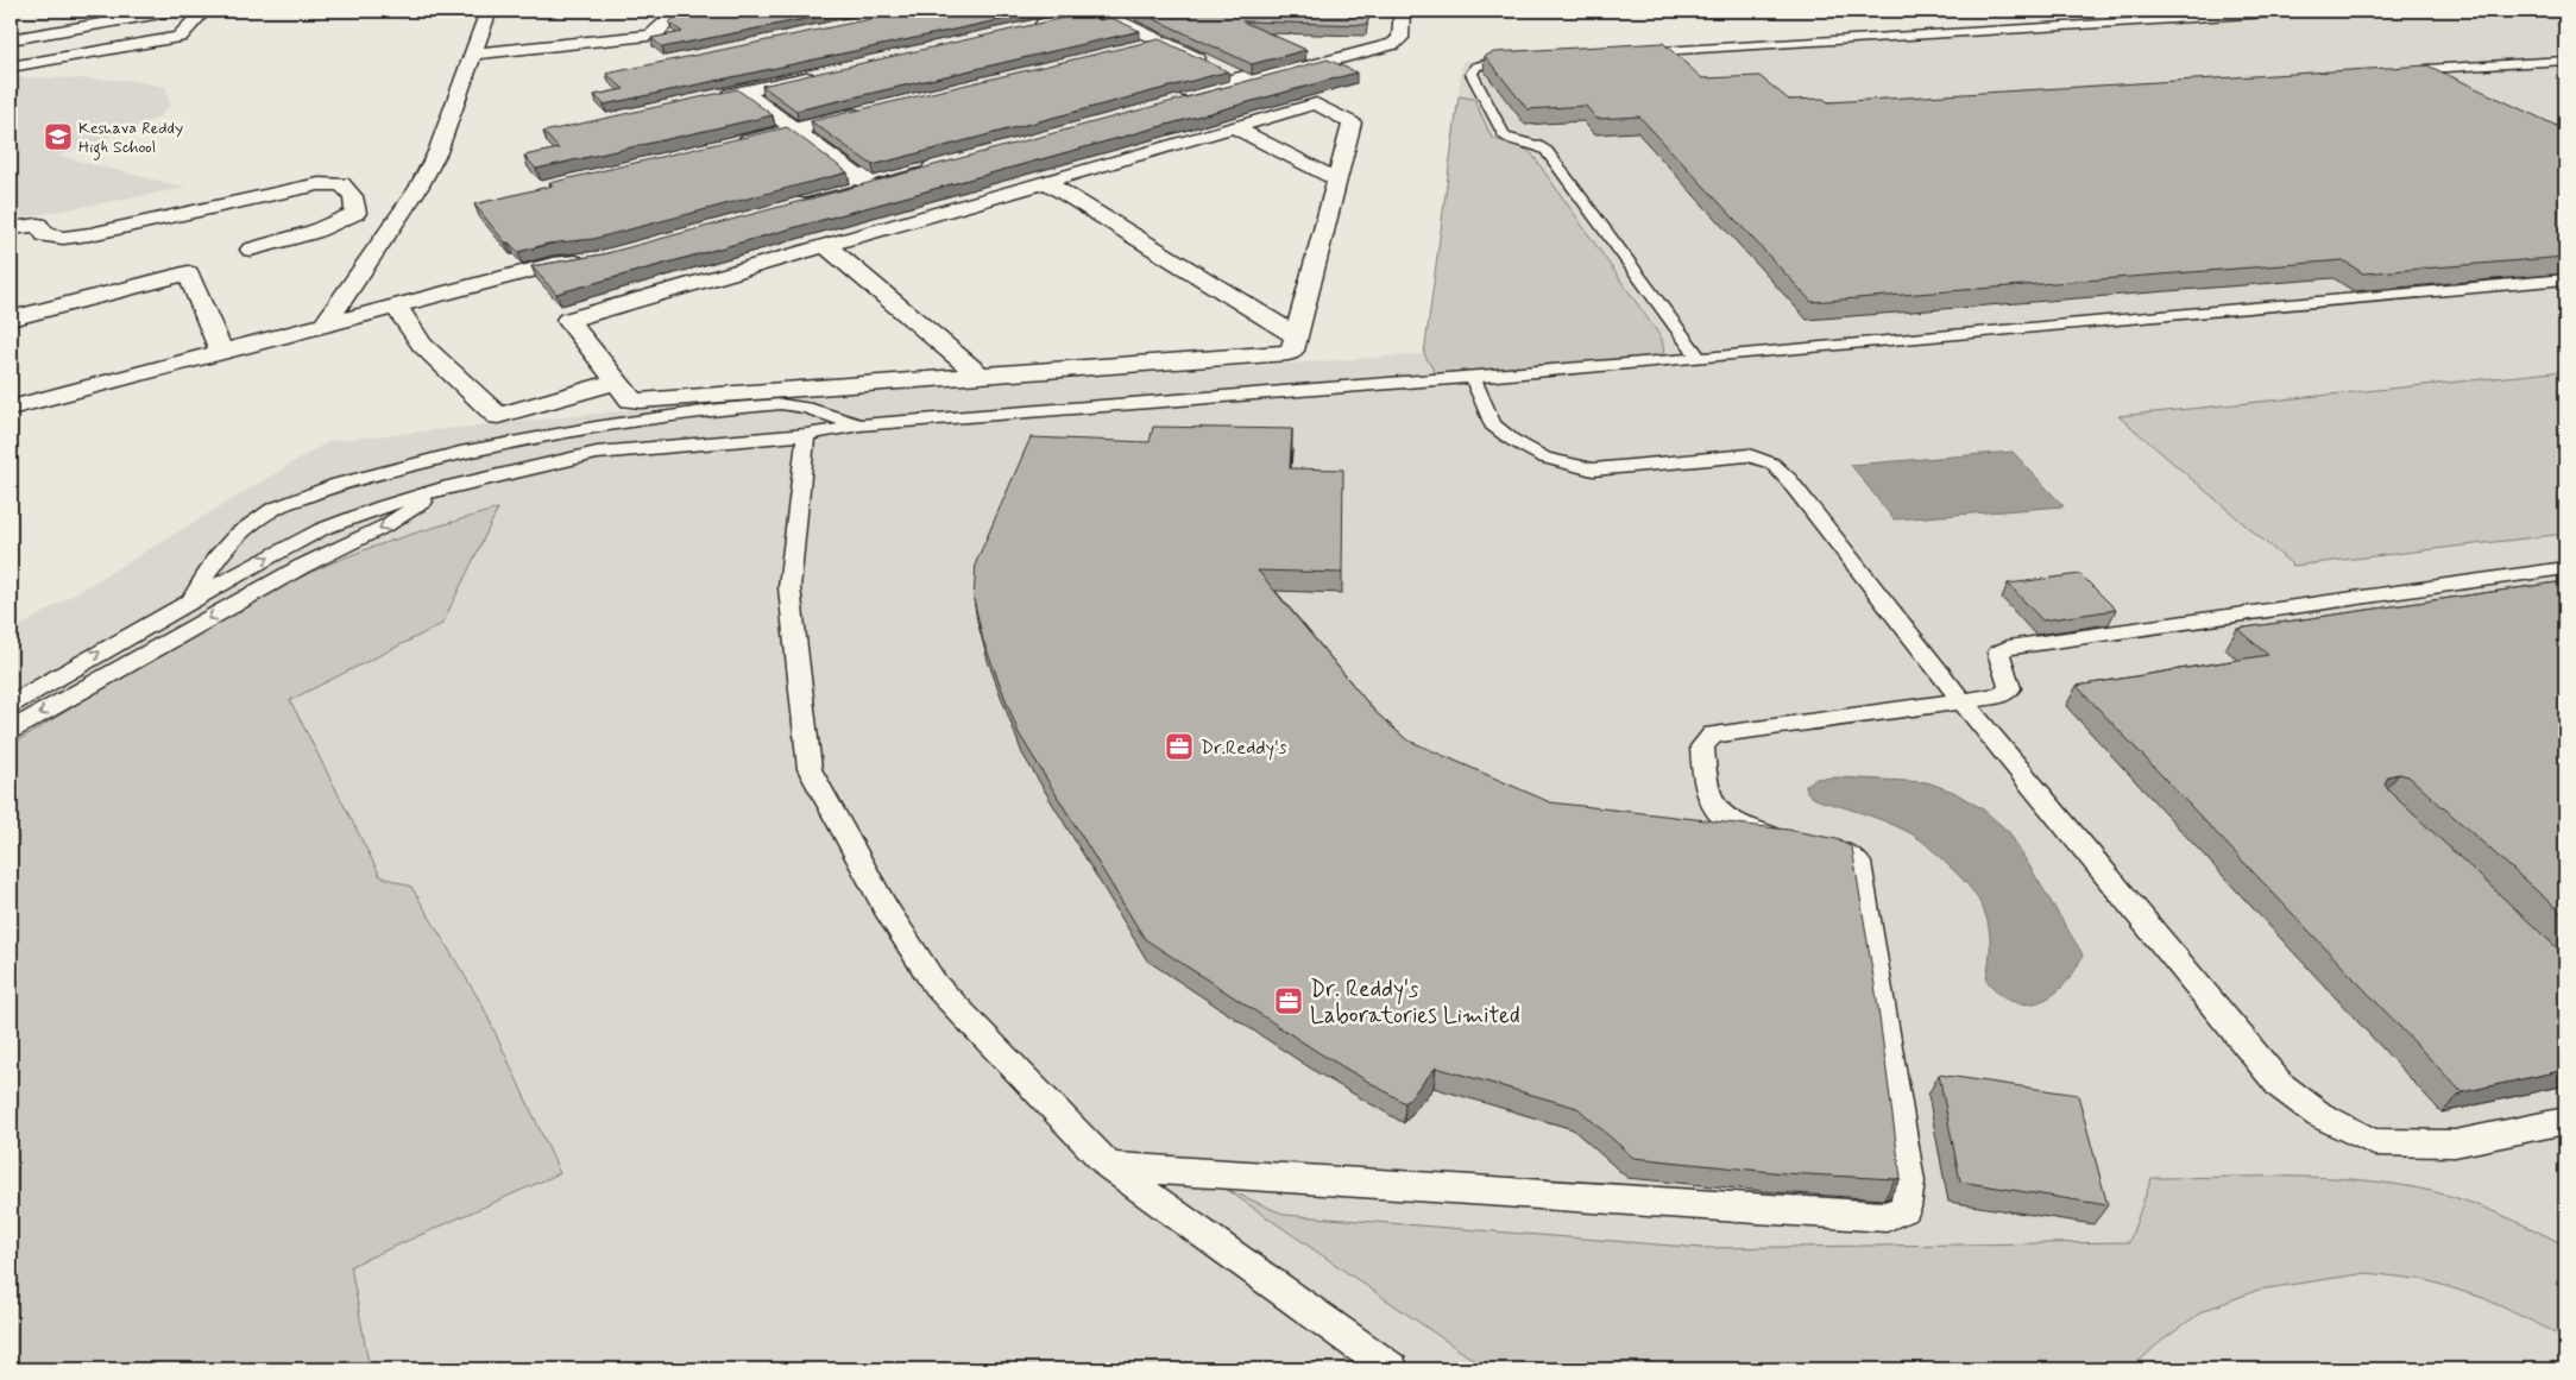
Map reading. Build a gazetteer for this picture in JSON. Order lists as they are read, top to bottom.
{
  "places": {
    "school or university": ["Keshava Reddy High School"],
    "office": ["Dr.Reddy's", "Dr. Reddy's Laboratories Limited"]
  }
}
